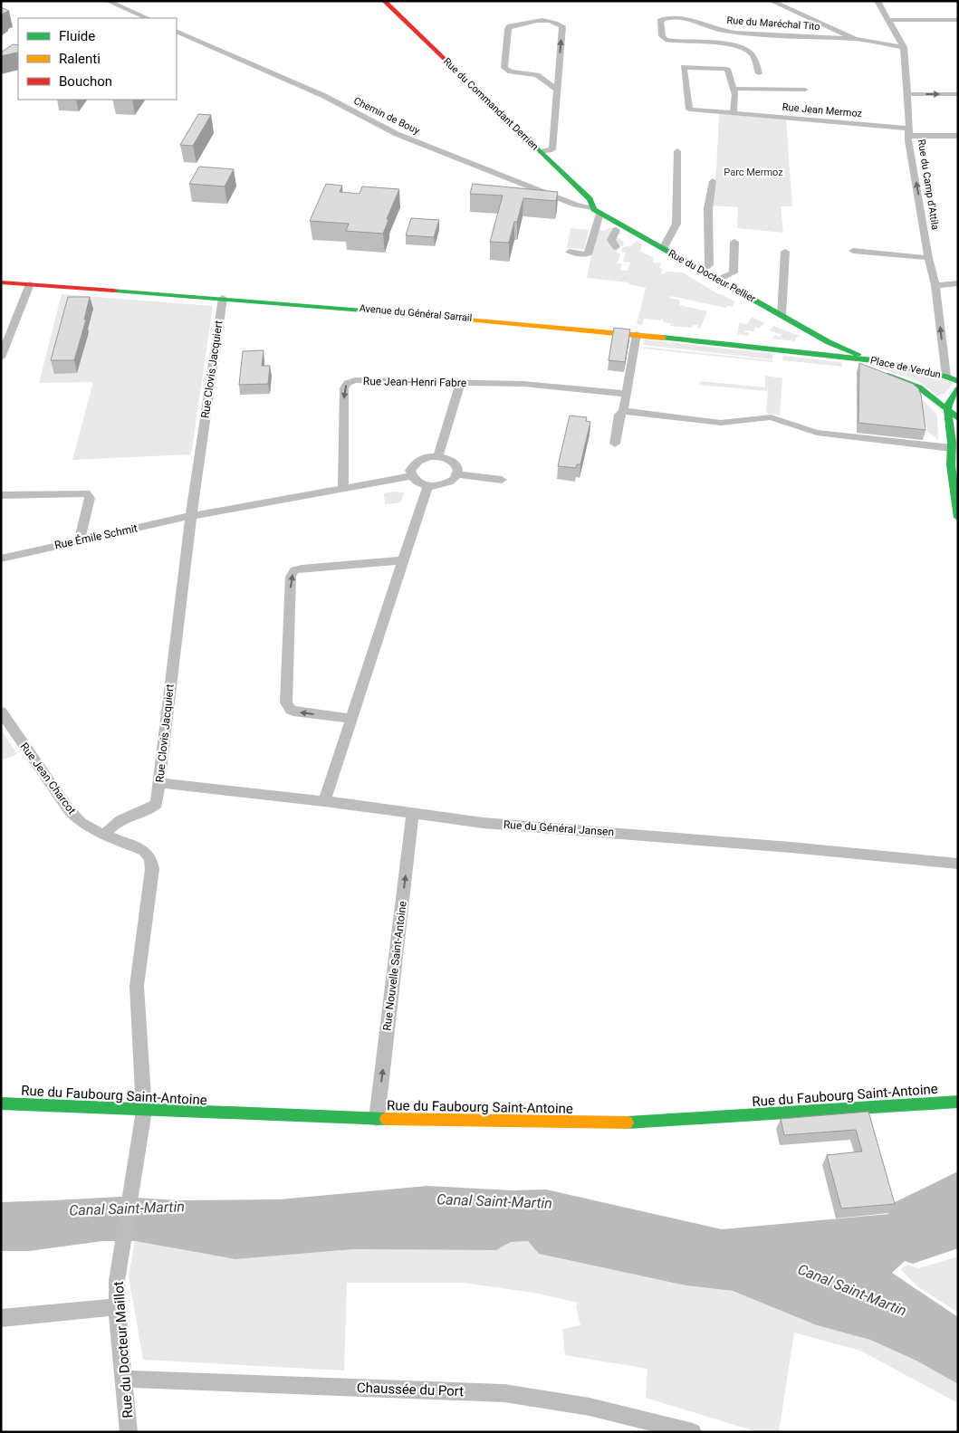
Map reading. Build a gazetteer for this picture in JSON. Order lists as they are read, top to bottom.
{
  "streets": {
    "main road": [
      "Rue du Commandant Derrien",
      "Rue du Docteur Pellier",
      "Avenue du Général Sarrail",
      "Place de Verdun",
      "Rue du Faubourg Saint-Antoine"
    ],
    "street": [
      "Rue du Maréchal Tito",
      "Rue Jean Mermoz",
      "Chemin de Bouy",
      "Rue du Camp d'Attila",
      "Rue Clovis Jacquiert",
      "Rue Jean-Henri Fabre",
      "Rue Émile Schmit",
      "Rue Jean Charcot",
      "Rue du Général Jansen",
      "Rue Nouvelle Saint-Antoine",
      "Rue du Docteur Maillot",
      "Chaussée du Port"
    ]
  },
  "crossings": [
    ["Rue du Commandant Derrien", "Chemin de Bouy"],
    ["Rue du Commandant Derrien", "Rue du Docteur Pellier"],
    ["Rue Jean Mermoz", "Rue du Camp d'Attila"],
    ["Chemin de Bouy", "Rue du Docteur Pellier"],
    ["Rue du Camp d'Attila", "Place de Verdun"],
    ["Rue du Docteur Pellier", "Avenue du Général Sarrail"],
    ["Rue du Docteur Pellier", "Place de Verdun"],
    ["Avenue du Général Sarrail", "Place de Verdun"],
    ["Avenue du Général Sarrail", "Rue Clovis Jacquiert"],
    ["Rue Clovis Jacquiert", "Rue Émile Schmit"],
    ["Rue Clovis Jacquiert", "Rue Jean Charcot"],
    ["Rue Clovis Jacquiert", "Rue du Général Jansen"],
    ["Rue du Général Jansen", "Rue Nouvelle Saint-Antoine"],
    ["Rue Nouvelle Saint-Antoine", "Rue du Faubourg Saint-Antoine"],
    ["Rue du Faubourg Saint-Antoine", "Rue du Docteur Maillot"],
    ["Rue du Docteur Maillot", "Chaussée du Port"]
  ],
  "one_way": ["Rue du Camp d'Attila", "Rue Nouvelle Saint-Antoine"],
  "water": ["Canal Saint-Martin"],
  "parks": ["Parc Mermoz"],
  "legend": ["Fluide", "Ralenti", "Bouchon"]
}
